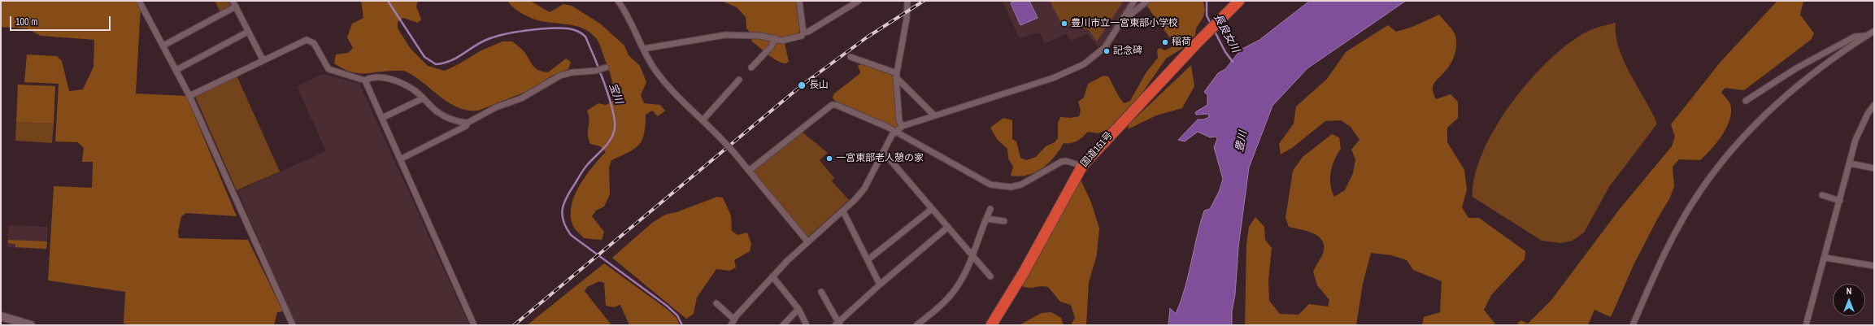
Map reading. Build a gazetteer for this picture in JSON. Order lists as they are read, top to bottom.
{
  "streets": {
    "highway": ["国道151号"]
  },
  "water": ["長良女川", "宝川", "豊川"],
  "places": [
    "豊川市立一宮東部小学校",
    "稲荷",
    "記念碑",
    "長山",
    "一宮東部老人憩の家"
  ],
  "scale_bar": "100 m",
  "north": "top"
}
